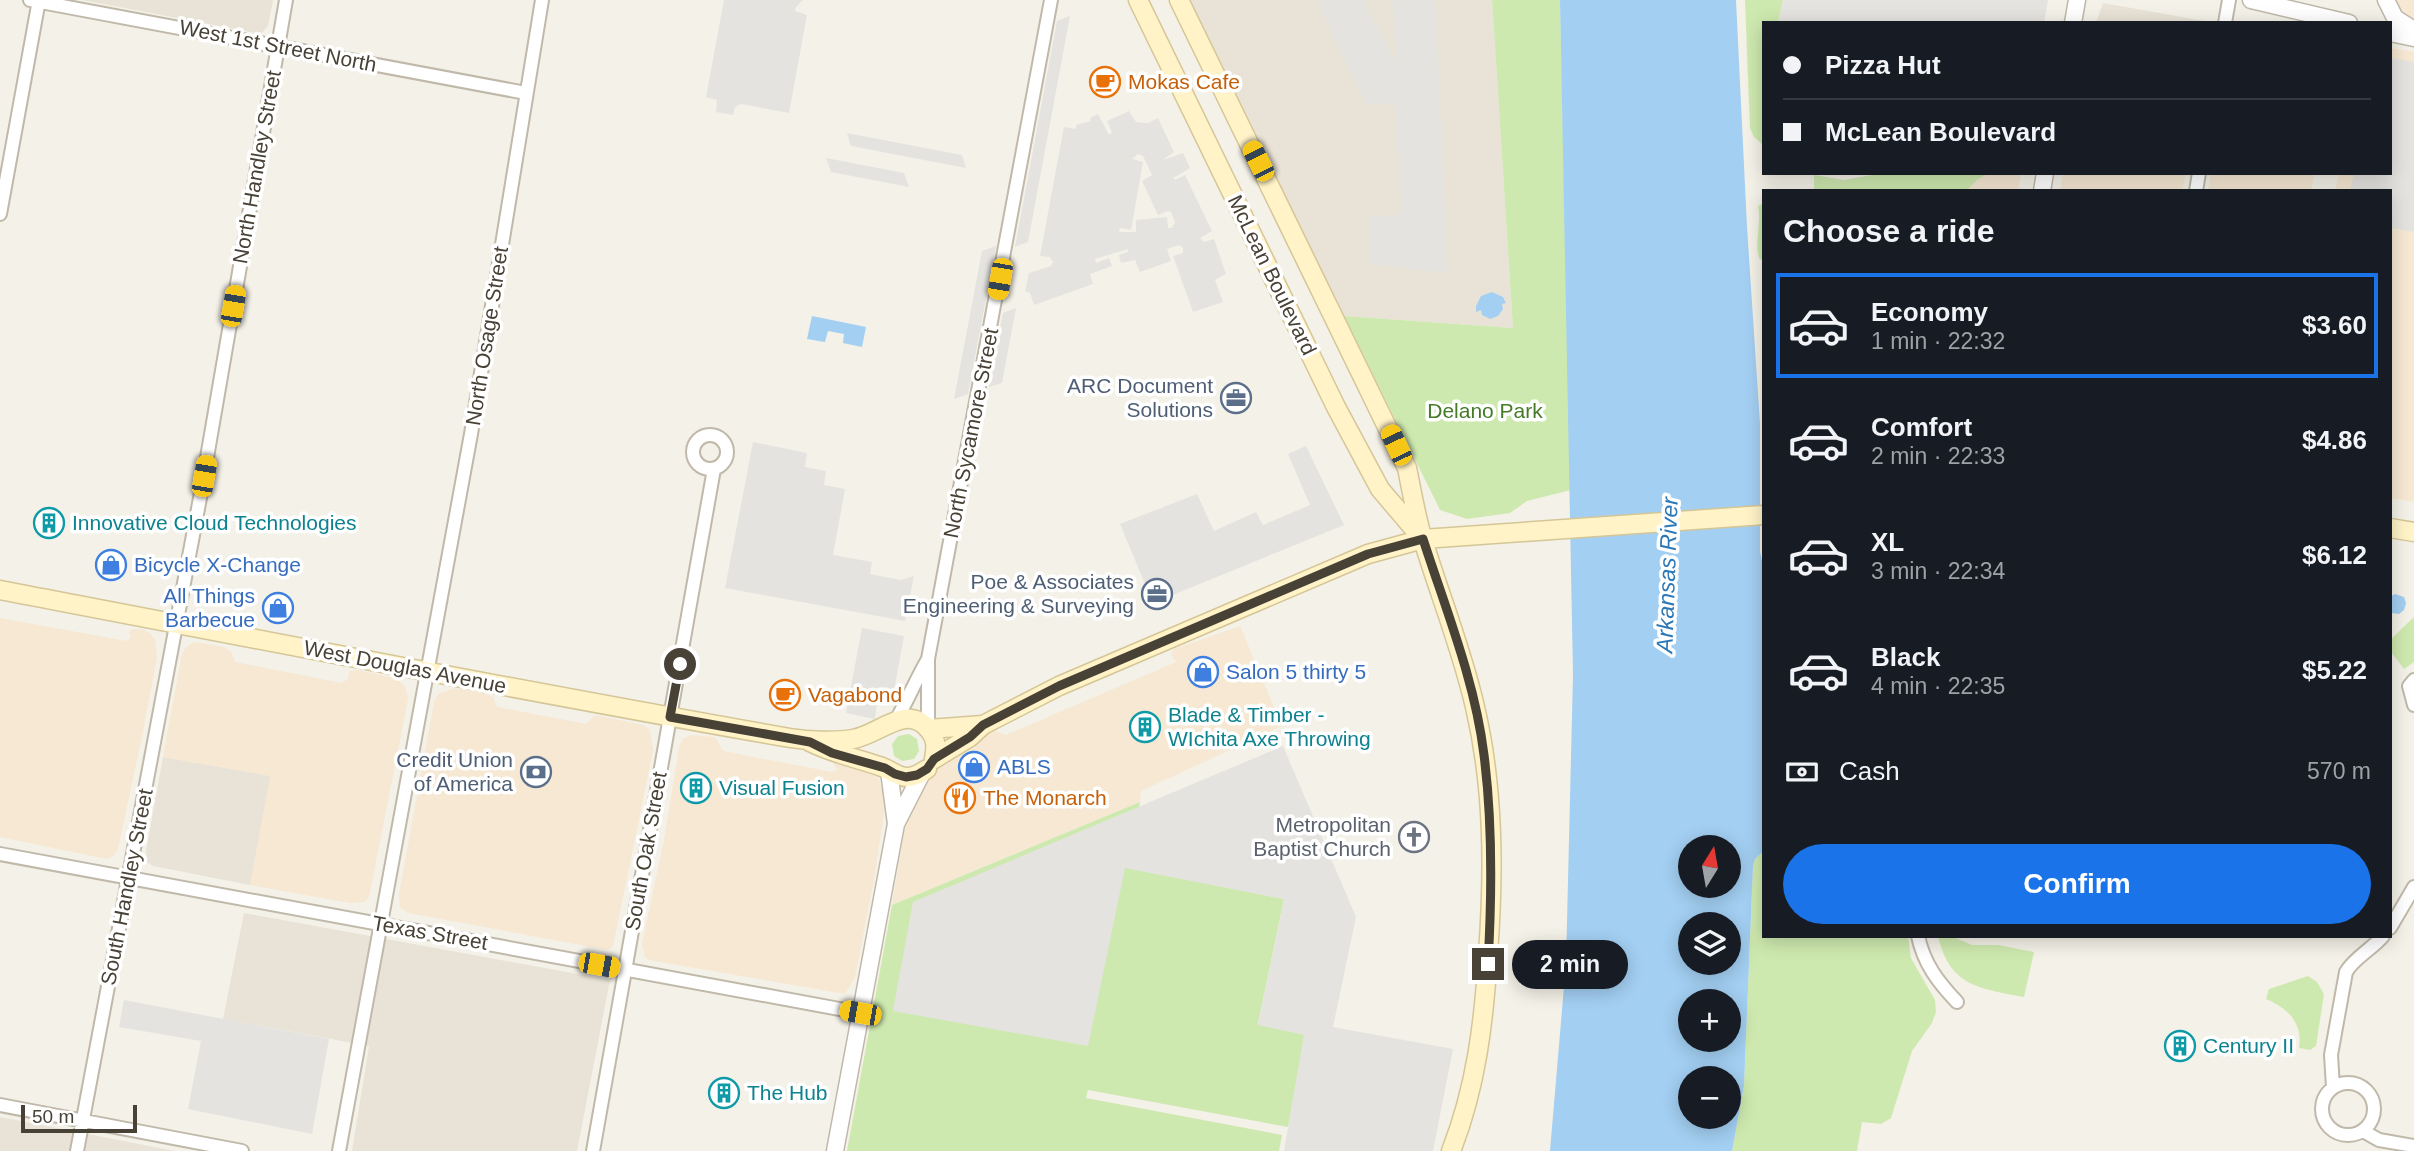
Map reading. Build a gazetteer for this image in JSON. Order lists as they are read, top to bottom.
{
  "streets": {
    "main road": ["McLean Boulevard", "West Douglas Avenue"],
    "street": [
      "West 1st Street North",
      "North Handley Street",
      "North Osage Street",
      "North Sycamore Street",
      "South Oak Street",
      "South Handley Street",
      "Texas Street"
    ]
  },
  "crossings": [
    ["West 1st Street North", "North Handley Street"],
    ["West 1st Street North", "North Osage Street"],
    ["North Handley Street", "West Douglas Avenue"],
    ["North Handley Street", "South Handley Street"],
    ["North Osage Street", "West Douglas Avenue"],
    ["North Osage Street", "Texas Street"],
    ["North Sycamore Street", "West Douglas Avenue"],
    ["West Douglas Avenue", "South Oak Street"],
    ["West Douglas Avenue", "South Handley Street"],
    ["South Oak Street", "Texas Street"],
    ["South Handley Street", "Texas Street"]
  ],
  "water": ["Arkansas River"],
  "parks": ["Delano Park"],
  "places": {
    "cafe": ["Mokas Cafe", "Vagabond"],
    "office": ["ARC Document Solutions", "Poe & Associates Engineering & Surveying"],
    "building": [
      "Innovative Cloud Technologies",
      "Blade & Timber - WIchita Axe Throwing",
      "Visual Fusion",
      "Century II",
      "The Hub"
    ],
    "shop": [
      "Bicycle X-Change",
      "All Things Barbecue",
      "Salon 5 thirty 5",
      "ABLS"
    ],
    "bank": ["Credit Union of America"],
    "restaurant": ["The Monarch"],
    "church": ["Metropolitan Baptist Church"]
  },
  "scale_bar": "50 m",
  "north": "top",
  "page": {
    "banner": ["Pizza Hut", "McLean Boulevard"],
    "heading": "Choose a ride",
    "list": [
      {
        "name": "Economy",
        "note": "1 min · 22:32",
        "value": "$3.60"
      },
      {
        "name": "Comfort",
        "note": "2 min · 22:33",
        "value": "$4.86"
      },
      {
        "name": "XL",
        "note": "3 min · 22:34",
        "value": "$6.12"
      },
      {
        "name": "Black",
        "note": "4 min · 22:35",
        "value": "$5.22"
      }
    ],
    "pay": ["Cash", "570 m"],
    "buttons": "Confirm",
    "map_buttons": ["+", "−"],
    "bubble": "2 min",
    "scale": "50 m"
  }
}
